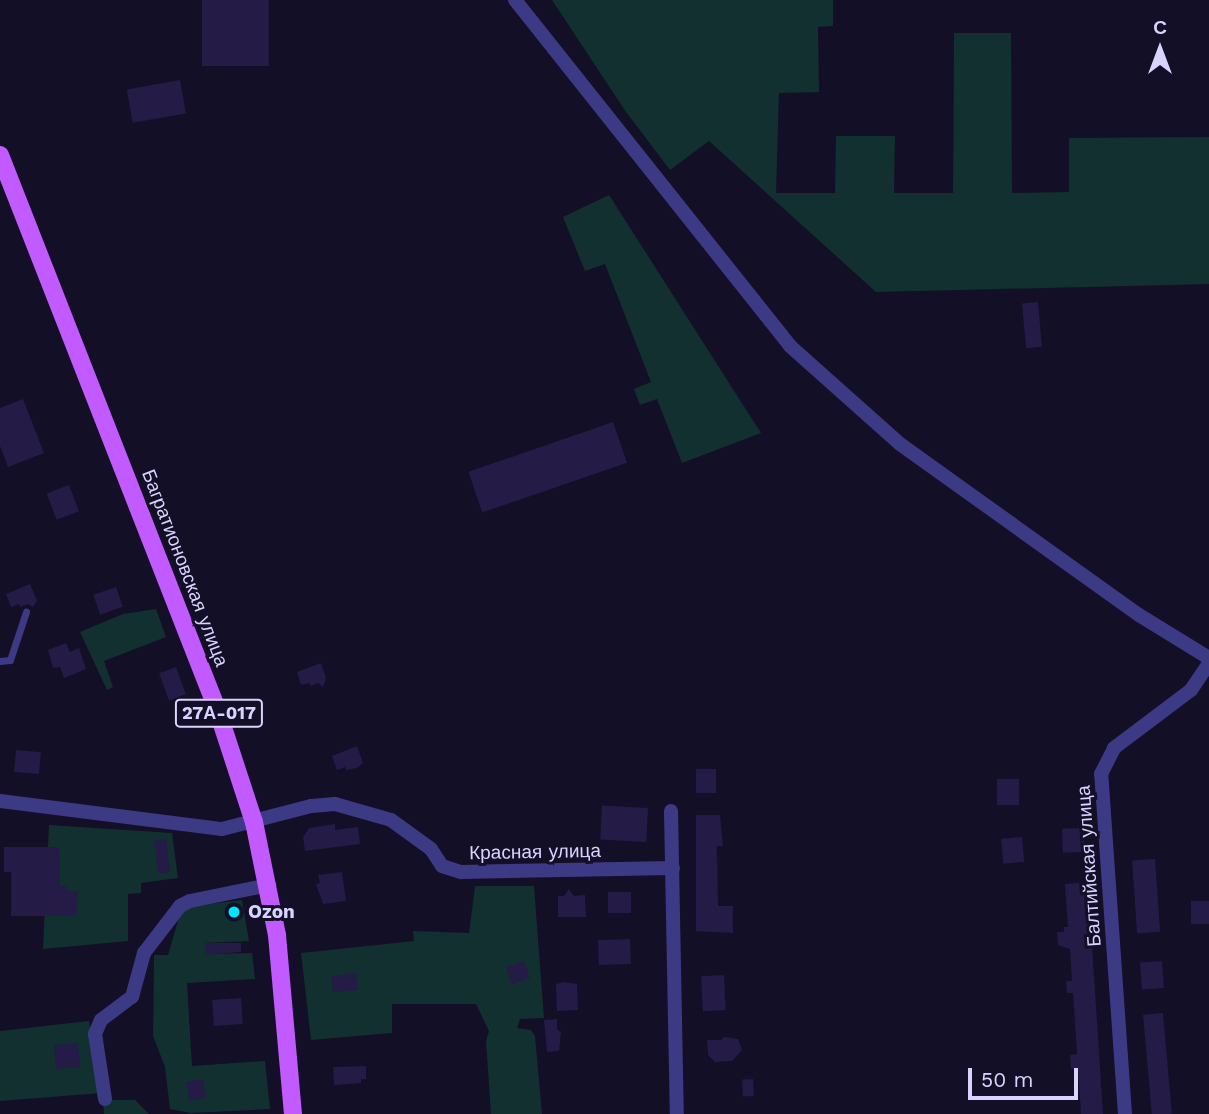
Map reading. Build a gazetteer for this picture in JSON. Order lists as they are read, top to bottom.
{
  "streets": {
    "main road": ["Багратионовская улица", "27А-017"],
    "street": ["Красная улица", "Балтийская улица"]
  },
  "crossings": [
    ["Багратионовская улица", "Красная улица"]
  ],
  "places": ["Ozon"],
  "scale_bar": "50 m",
  "north": "top"
}
